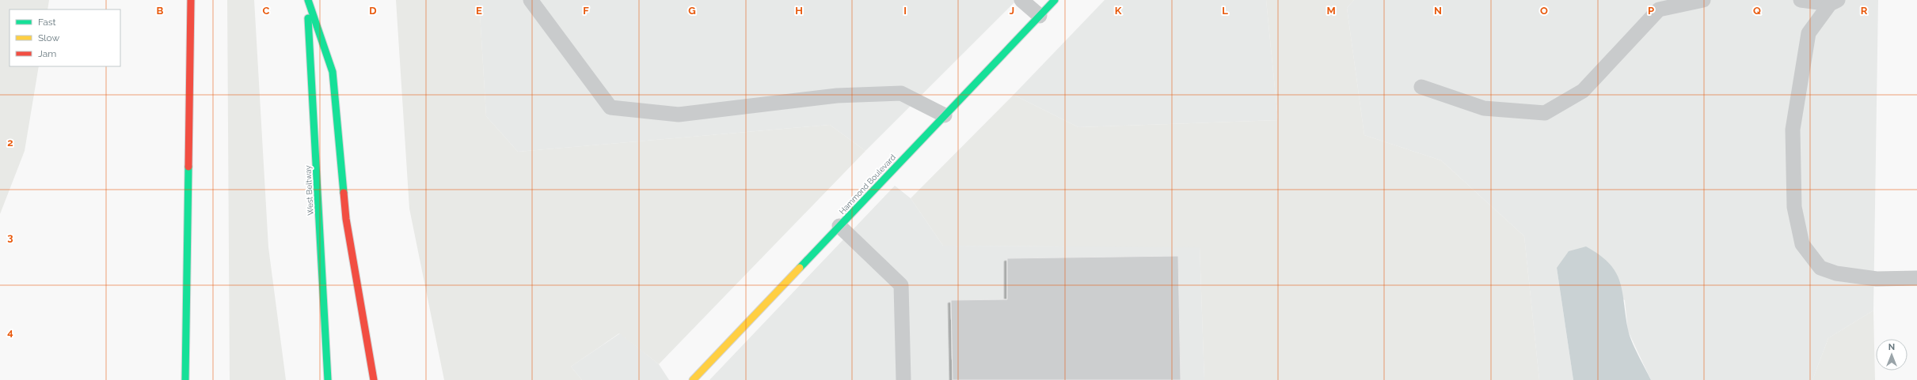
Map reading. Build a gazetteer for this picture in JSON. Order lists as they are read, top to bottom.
{
  "streets": {
    "main road": ["Hammond Boulevard", "West Beltway"]
  },
  "legend": ["Fast", "Slow", "Jam"],
  "north": "top",
  "grid": {
    "columns": [
      "B",
      "C",
      "D",
      "E",
      "F",
      "G",
      "H",
      "I",
      "J",
      "K",
      "L",
      "M",
      "N",
      "O",
      "P",
      "Q",
      "R"
    ],
    "rows": ["2", "3", "4"]
  }
}
